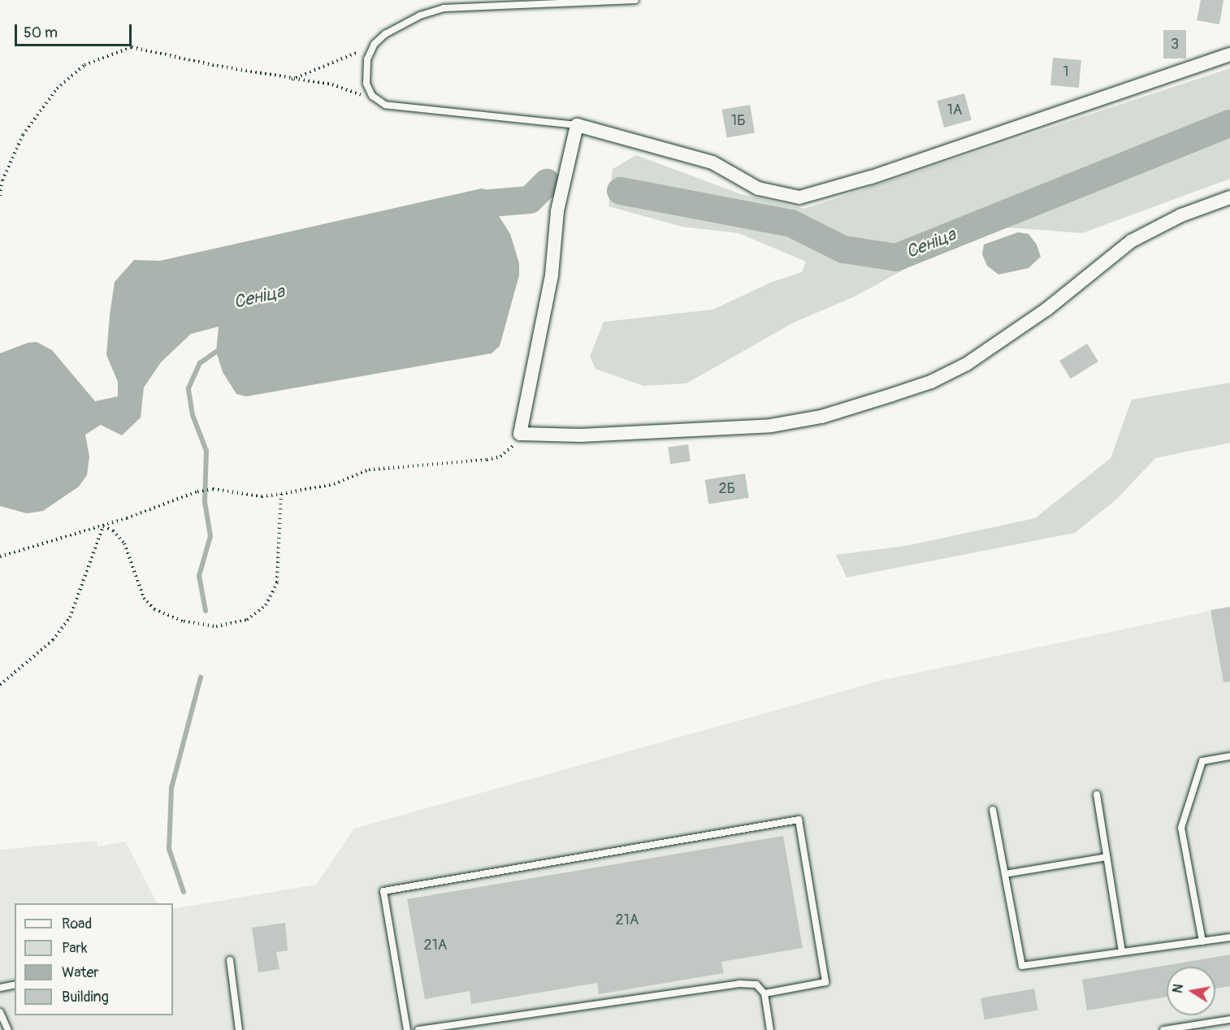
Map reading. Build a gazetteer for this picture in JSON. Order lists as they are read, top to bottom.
{
  "water": ["Сеніца"],
  "house_numbers": [
    "3",
    "1",
    "1А",
    "1Б",
    "2Б",
    "21А",
    "21А"
  ],
  "legend": [
    "Road",
    "Park",
    "Water",
    "Building"
  ],
  "scale_bar": "50 m",
  "north": "left"
}
